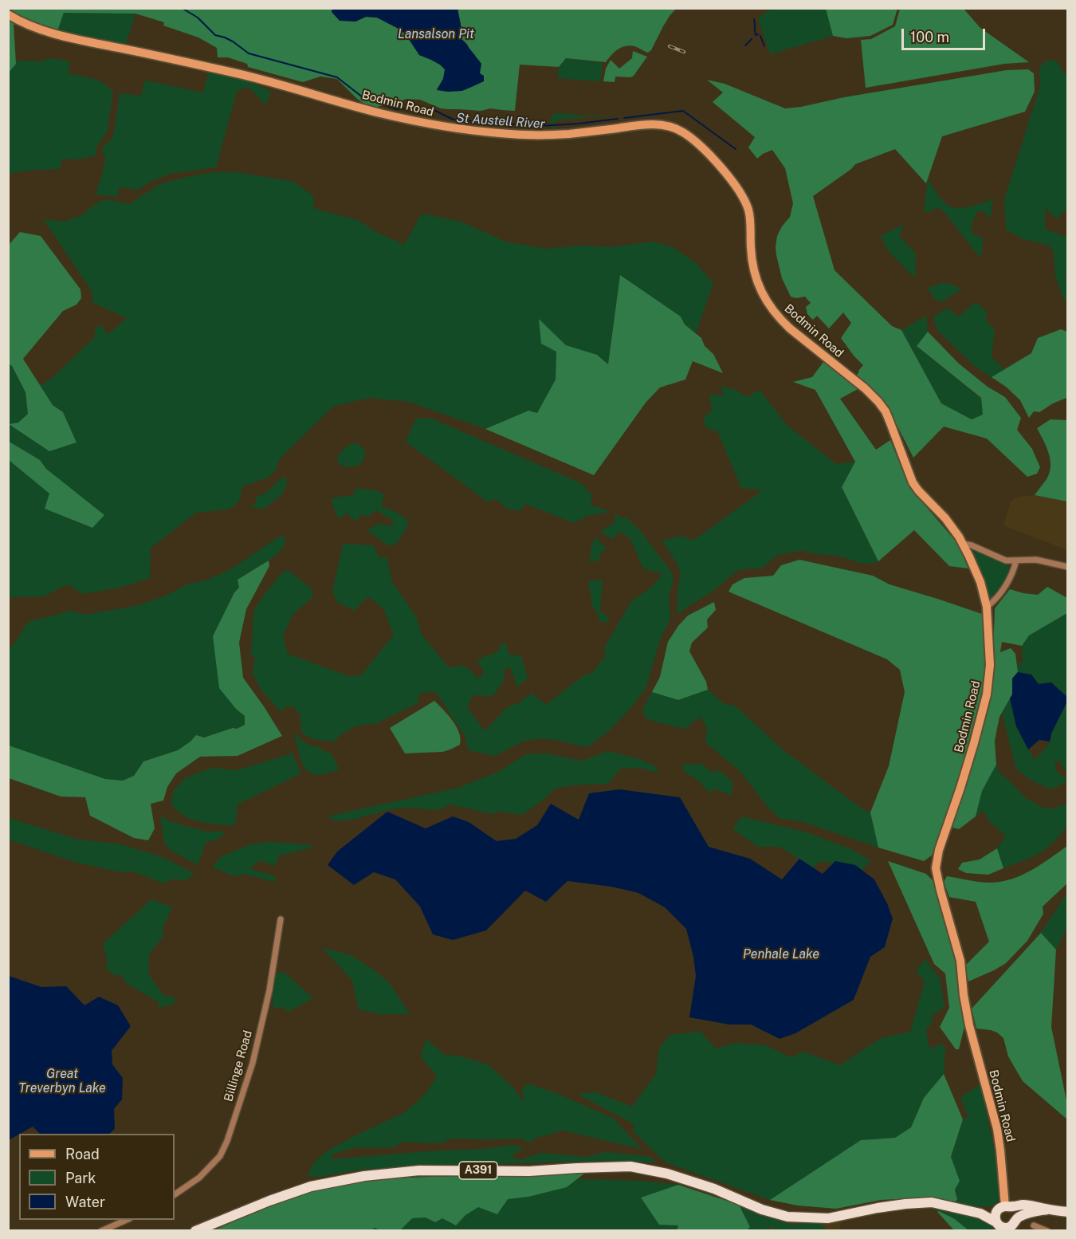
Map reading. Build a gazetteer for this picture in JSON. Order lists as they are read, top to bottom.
{
  "streets": {
    "highway": ["A391"],
    "main road": ["Bodmin Road"],
    "street": ["Billinge Road"]
  },
  "crossings": [
    ["Bodmin Road", "A391"]
  ],
  "water": [
    "Lansalson Pit",
    "St Austell River",
    "Penhale Lake",
    "Great Treverbyn Lake"
  ],
  "legend": ["Road", "Park", "Water"],
  "scale_bar": "100 m"
}
